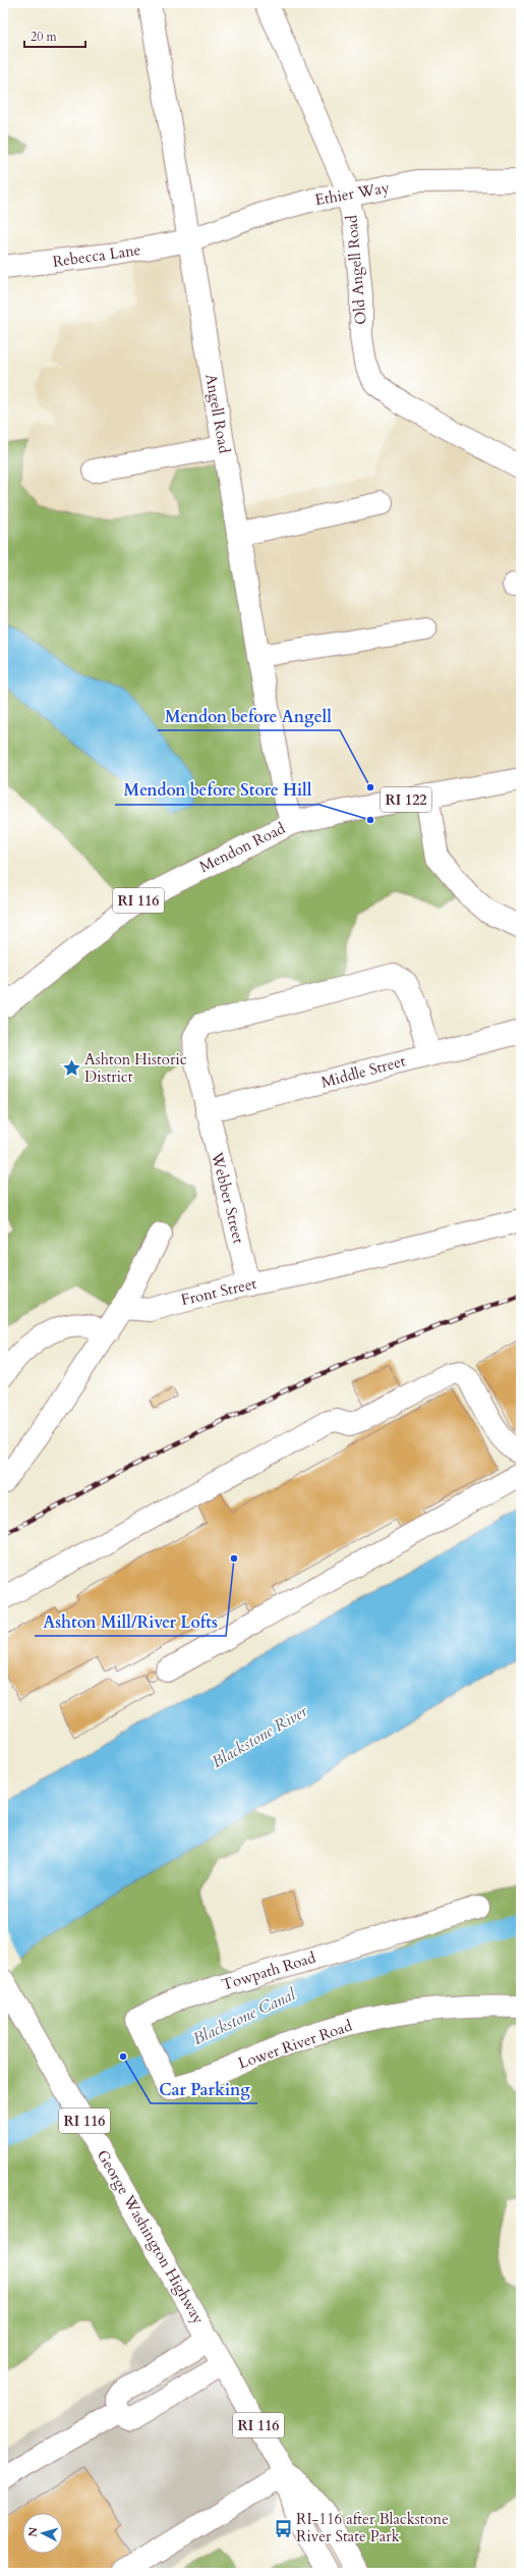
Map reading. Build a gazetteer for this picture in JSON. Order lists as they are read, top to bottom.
{
  "streets": {
    "street": [
      "Ethier Way",
      "Rebecca Lane",
      "Old Angell Road",
      "Angell Road",
      "RI 122",
      "Mendon Road",
      "RI 116",
      "Middle Street",
      "Webber Street",
      "Front Street",
      "Towpath Road",
      "Lower River Road",
      "George Washington Highway"
    ]
  },
  "crossings": [
    ["Ethier Way", "Rebecca Lane"],
    ["Ethier Way", "Old Angell Road"],
    ["Ethier Way", "Angell Road"],
    ["Rebecca Lane", "Angell Road"],
    ["Angell Road", "Mendon Road"],
    ["Middle Street", "Webber Street"],
    ["Webber Street", "Front Street"],
    ["Towpath Road", "Lower River Road"]
  ],
  "water": ["Blackstone River", "Blackstone Canal"],
  "places": {
    "other": [
      "Mendon before Angell",
      "Mendon before Store Hill",
      "Ashton Mill/River Lofts",
      "Car Parking"
    ],
    "place": ["Ashton Historic District"],
    "bus stop": ["RI-116 after Blackstone River State Park"]
  },
  "scale_bar": "20 m",
  "north": "left"
}
